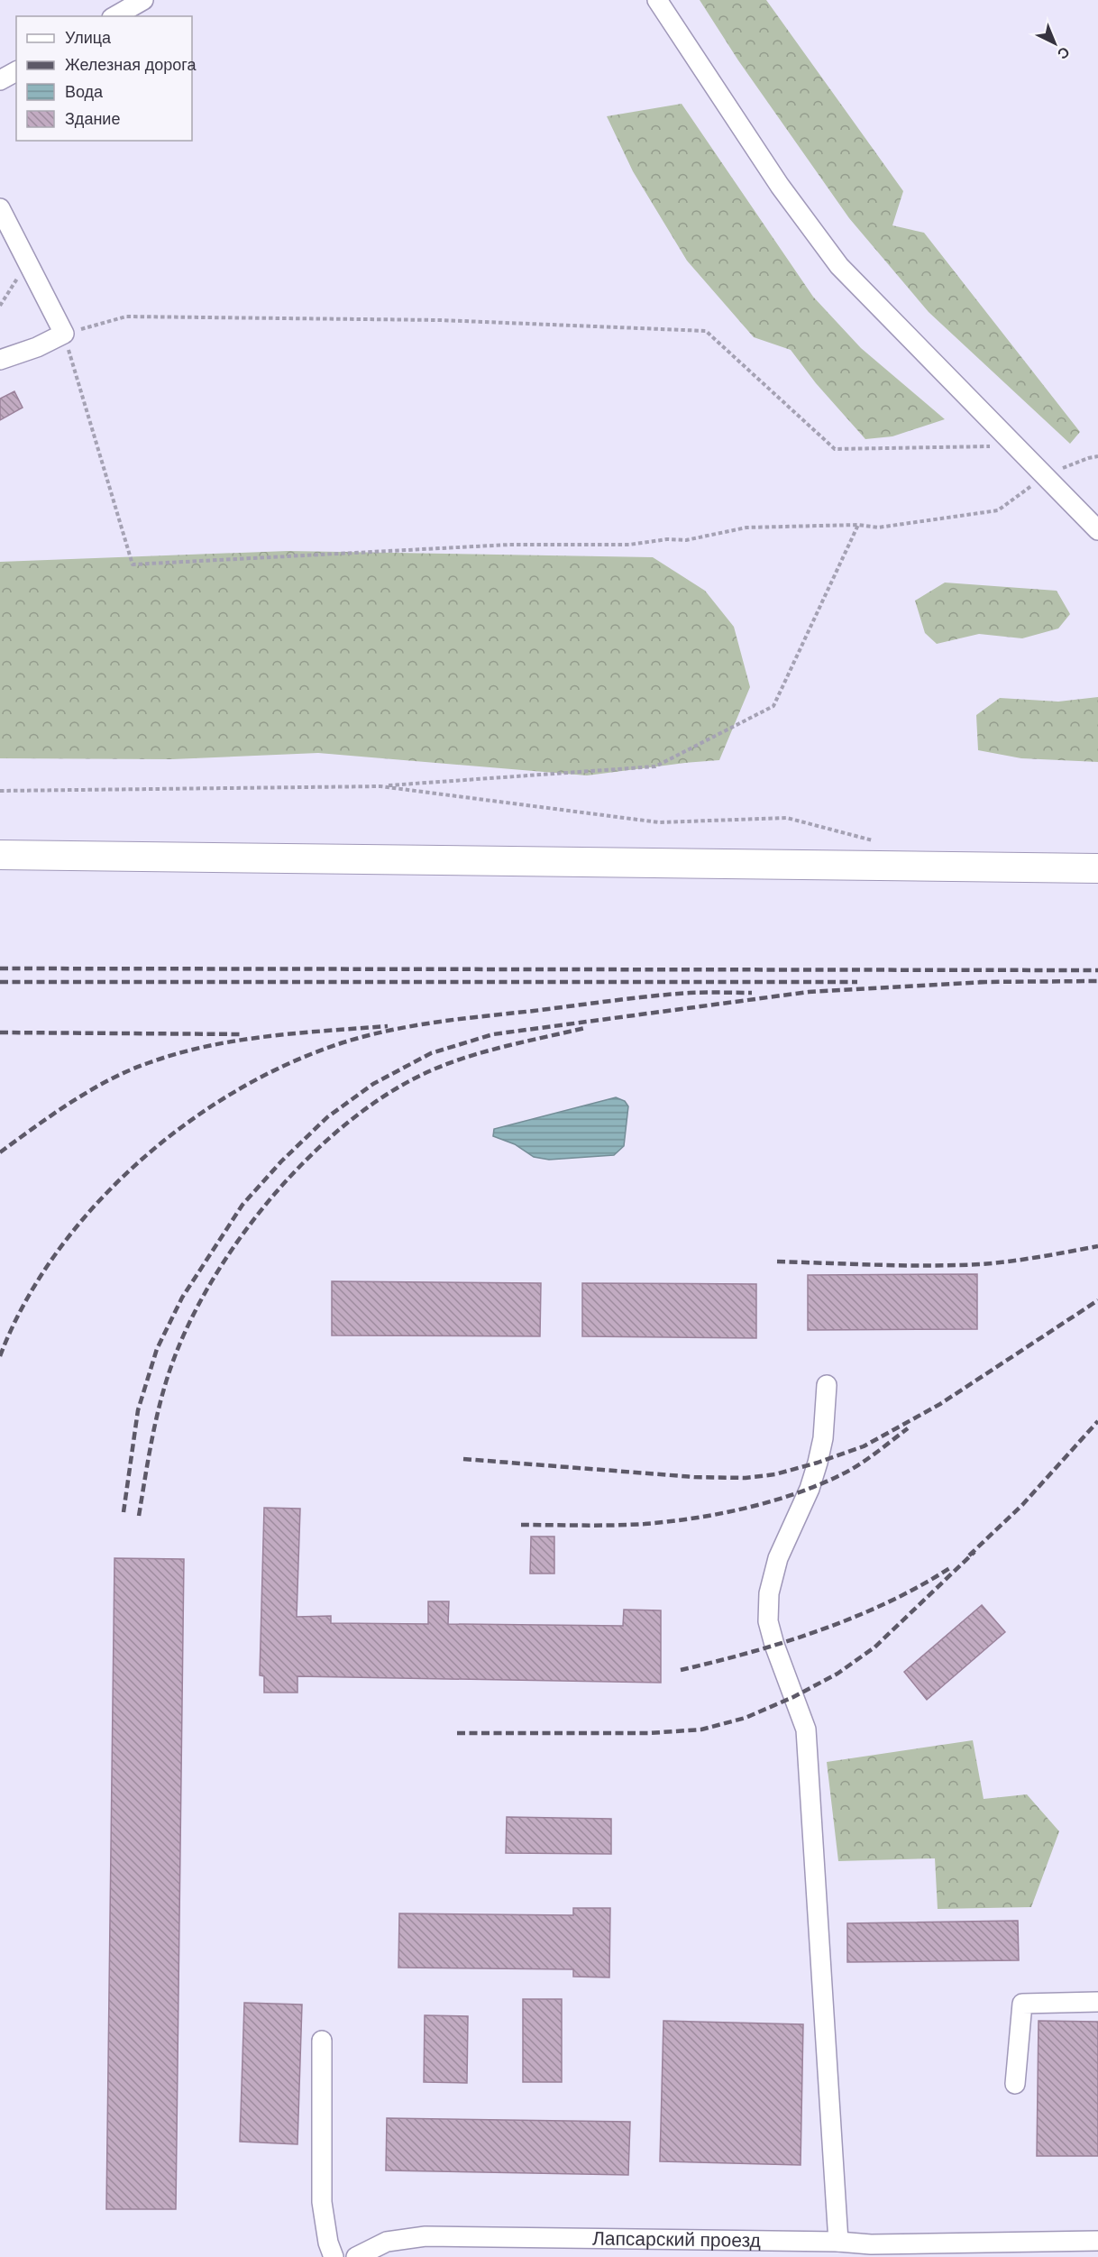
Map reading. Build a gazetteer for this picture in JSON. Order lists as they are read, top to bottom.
{
  "streets": {
    "street": ["Лапсарский проезд"]
  },
  "legend": [
    "Улица",
    "Железная дорога",
    "Вода",
    "Здание"
  ],
  "north": "bottom right"
}
